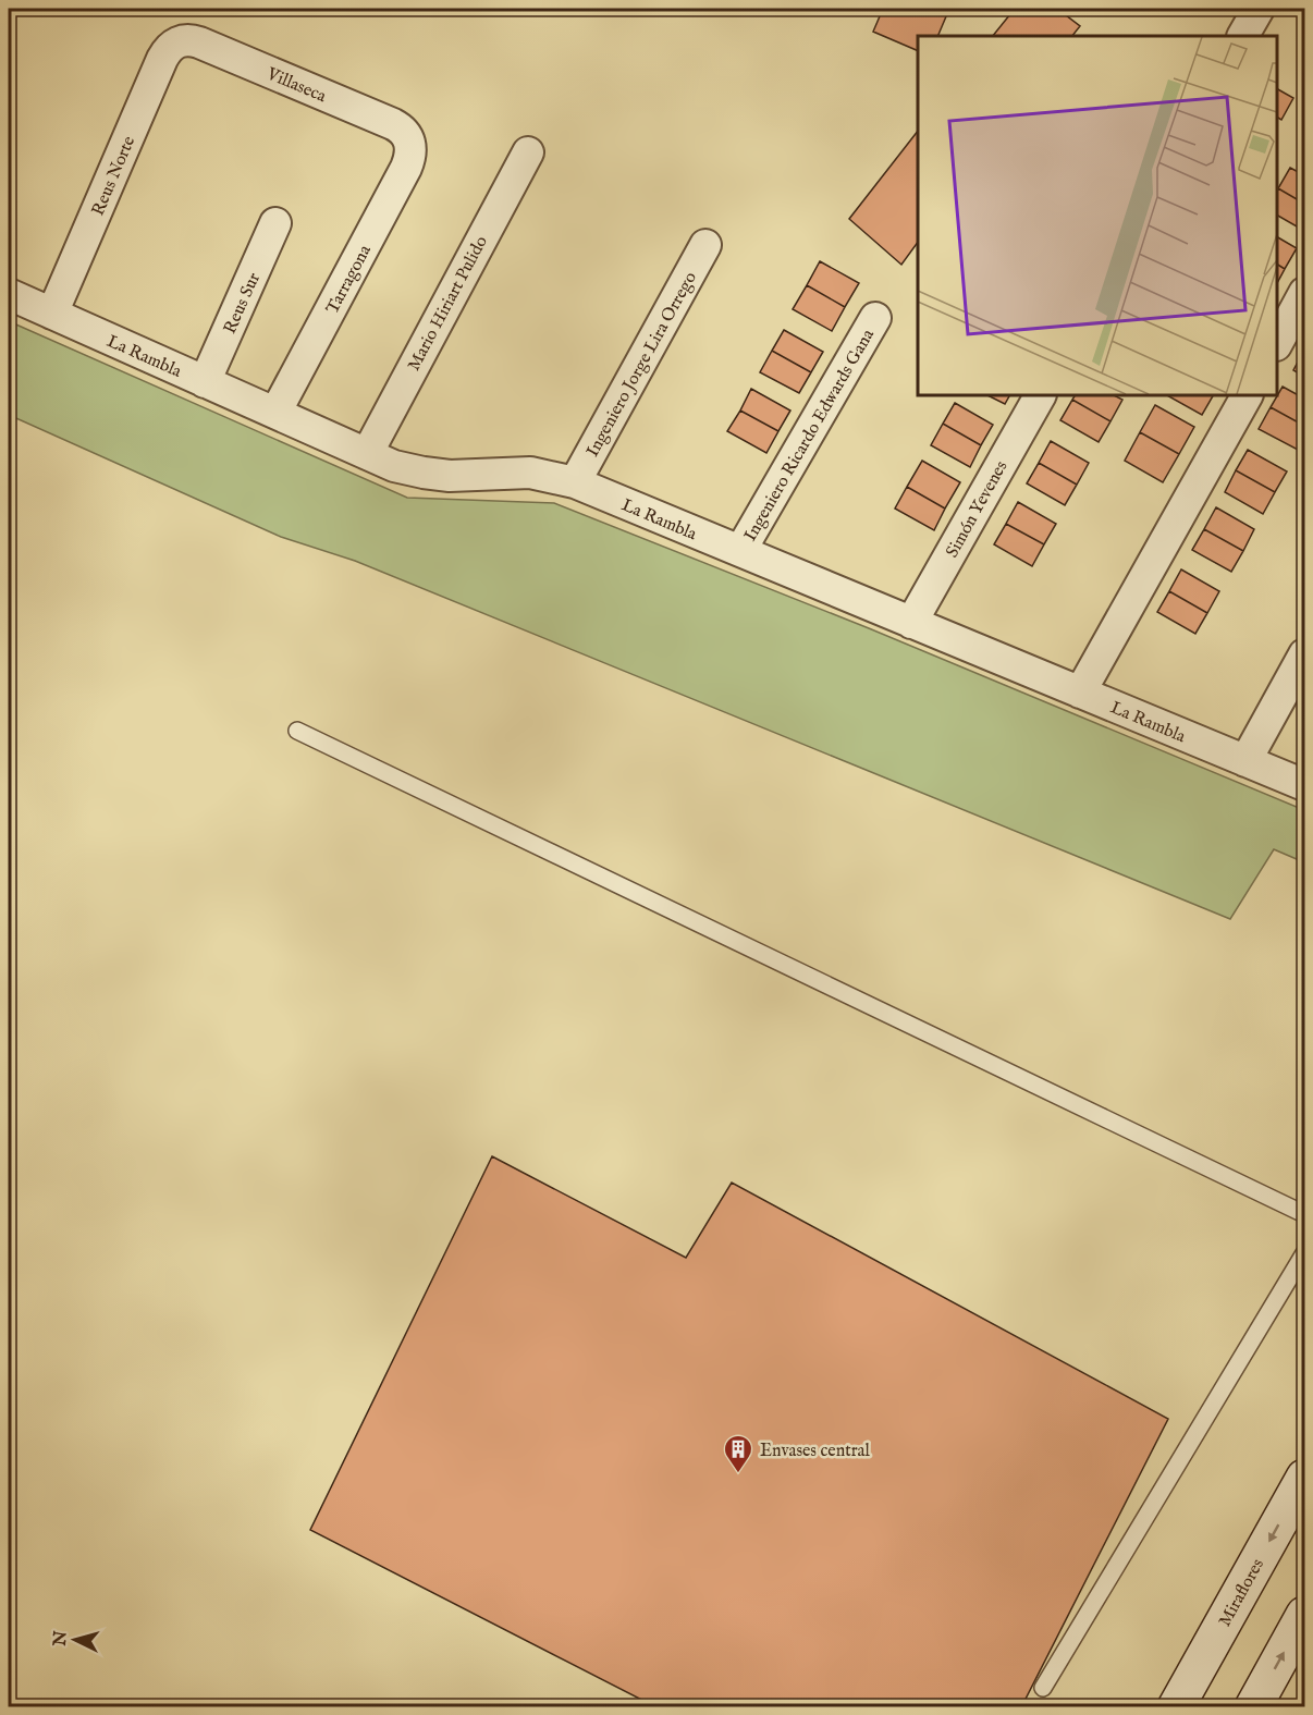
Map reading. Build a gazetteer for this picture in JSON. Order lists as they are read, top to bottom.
{
  "streets": {
    "main road": ["Miraflores"],
    "street": [
      "Villaseca",
      "Reus Norte",
      "Tarragona",
      "Reus Sur",
      "Mario Hiriart Pulido",
      "La Rambla",
      "Ingeniero Jorge Lira Orrego",
      "Ingeniero Ricardo Edwards Gana",
      "Simón Yevenes"
    ]
  },
  "crossings": [
    ["Villaseca", "Reus Norte"],
    ["Villaseca", "Tarragona"],
    ["Reus Norte", "La Rambla"],
    ["Tarragona", "La Rambla"],
    ["Reus Sur", "La Rambla"],
    ["Mario Hiriart Pulido", "La Rambla"],
    ["La Rambla", "Ingeniero Jorge Lira Orrego"],
    ["La Rambla", "Ingeniero Ricardo Edwards Gana"],
    ["La Rambla", "Simón Yevenes"]
  ],
  "places": {
    "building": ["Envases central"]
  },
  "north": "left"
}
